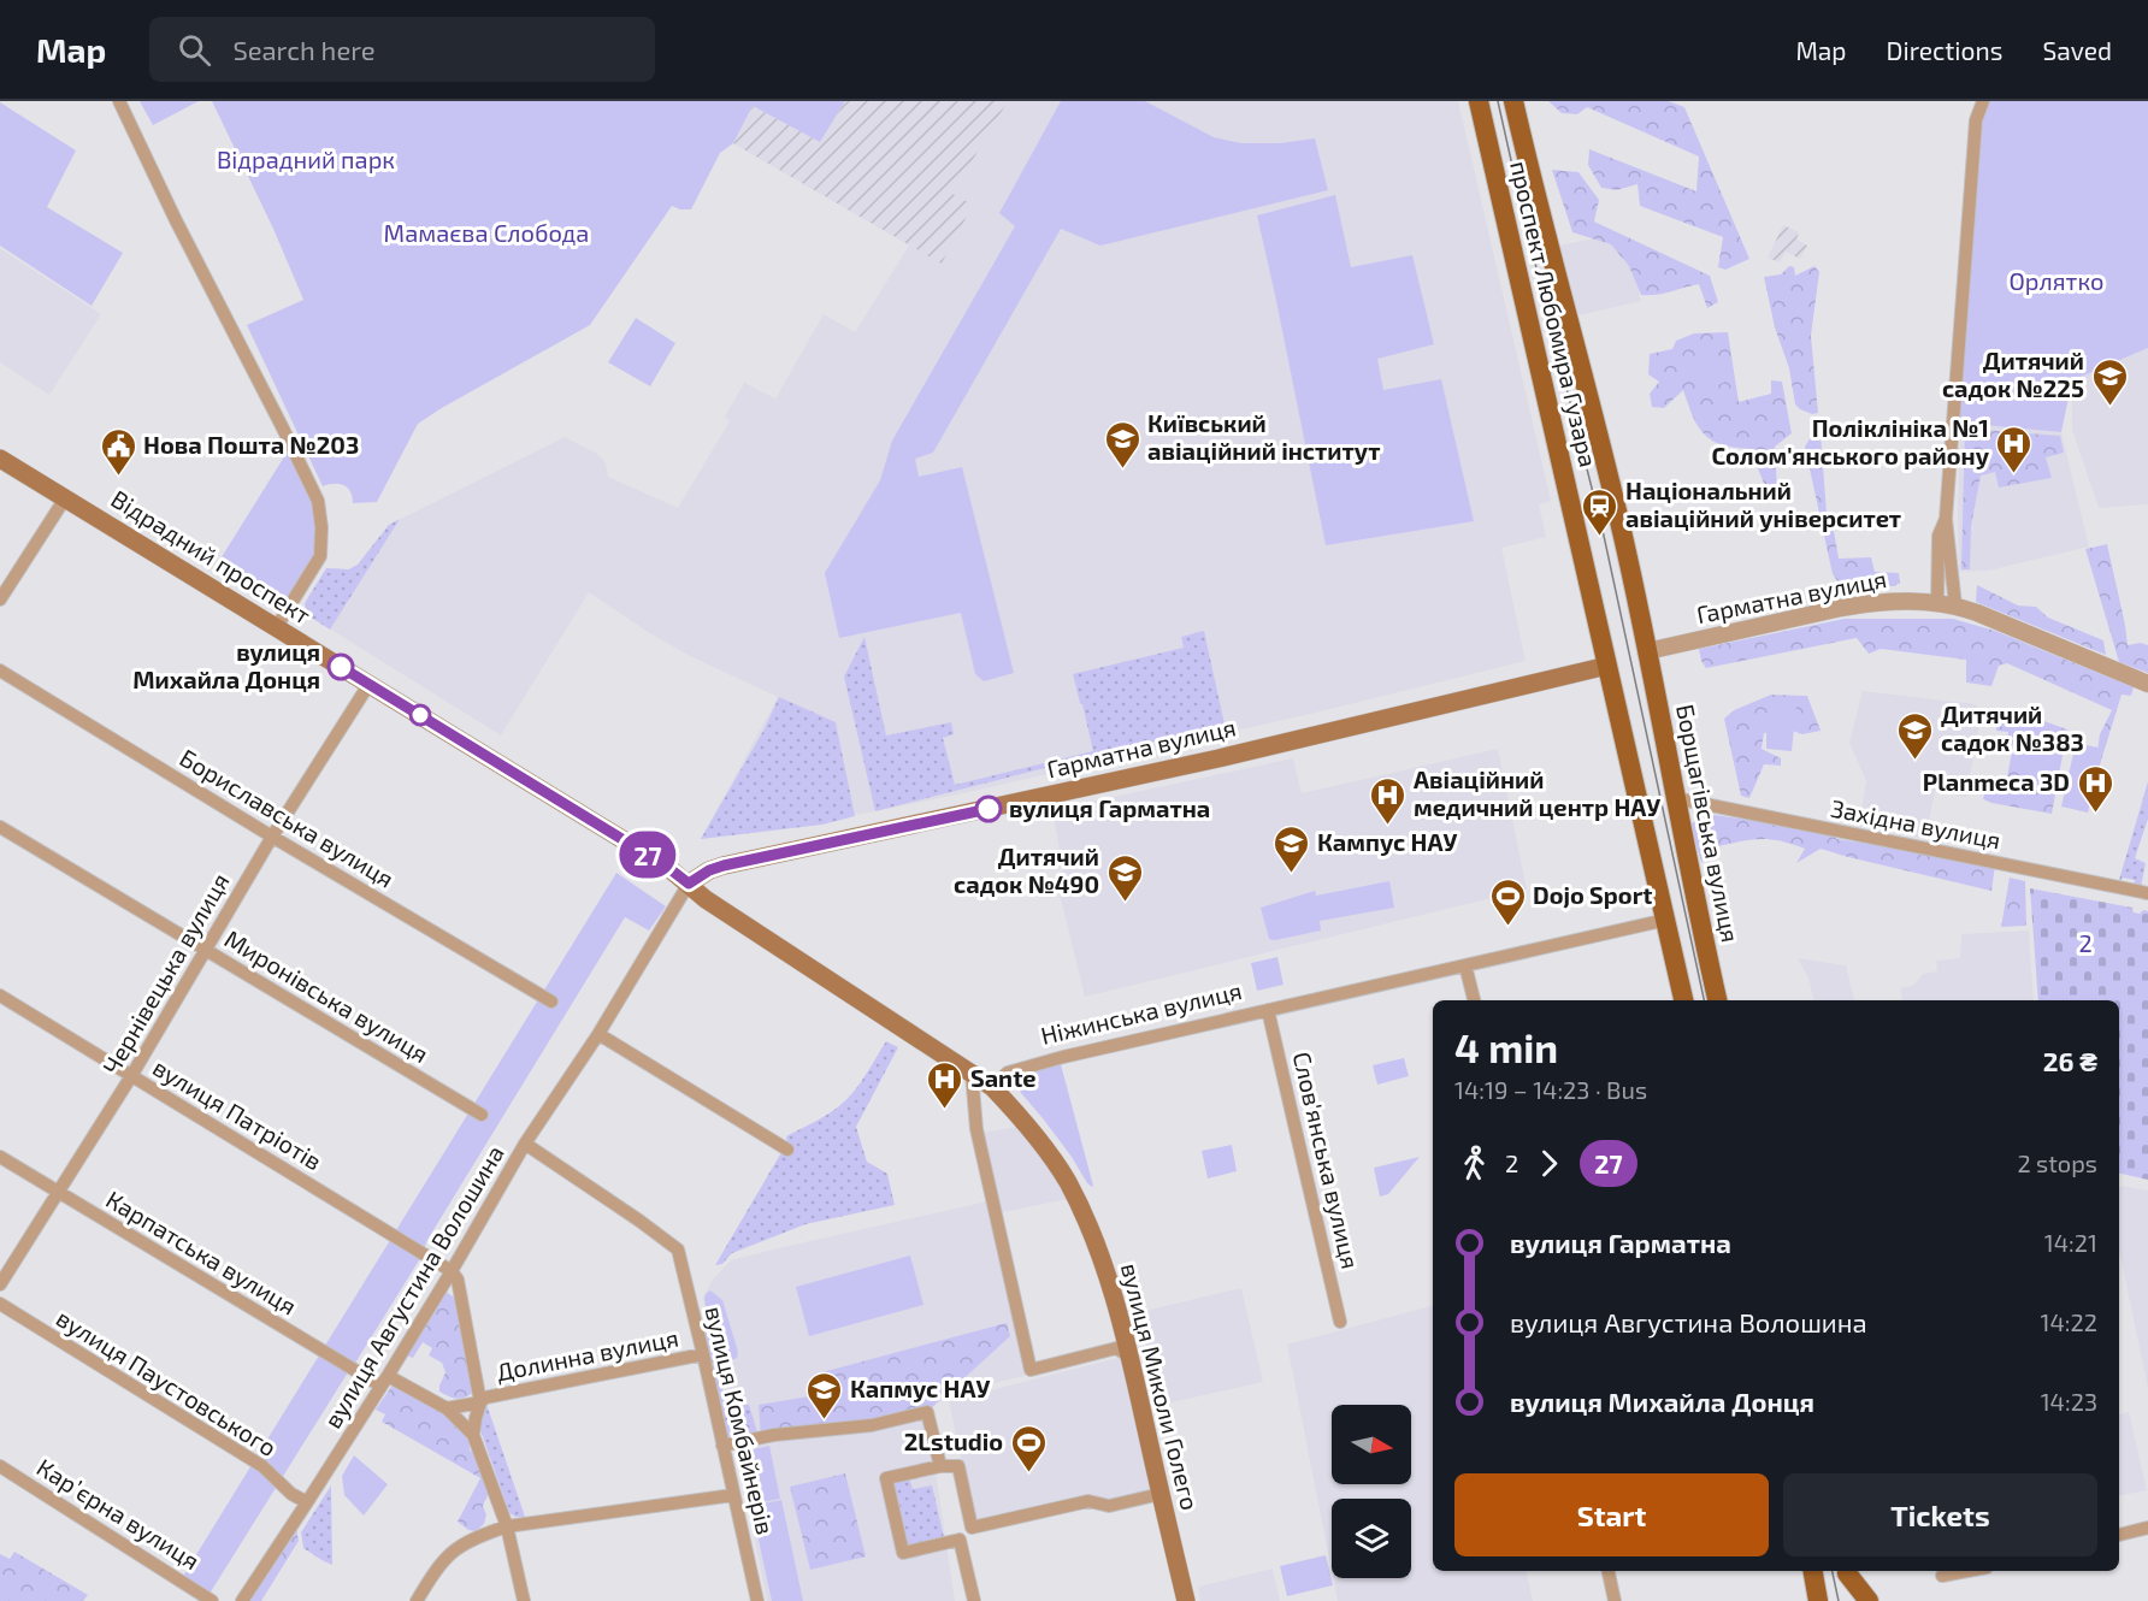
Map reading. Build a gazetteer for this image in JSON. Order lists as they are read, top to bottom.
{
  "streets": {
    "main road": [
      "проспект Любомира Гузара",
      "Відрадний проспект",
      "Гарматна вулиця",
      "Борщагівська вулиця",
      "вулиця Миколи Голего"
    ],
    "street": [
      "Бориславська вулиця",
      "Західна вулиця",
      "Чернівецька вулиця",
      "Миронівська вулиця",
      "Ніжинська вулиця",
      "вулиця Патріотів",
      "Слов'янська вулиця",
      "Карпатська вулиця",
      "вулиця Августина Волошина",
      "Долинна вулиця",
      "вулиця Паустовського",
      "вулиця Комбайнерів",
      "Карʼєрна вулиця"
    ]
  },
  "crossings": [
    ["проспект Любомира Гузара", "Гарматна вулиця"],
    ["проспект Любомира Гузара", "Борщагівська вулиця"],
    ["Відрадний проспект", "Гарматна вулиця"],
    ["Відрадний проспект", "Чернівецька вулиця"],
    ["Відрадний проспект", "вулиця Августина Волошина"],
    ["Гарматна вулиця", "Борщагівська вулиця"],
    ["Гарматна вулиця", "вулиця Августина Волошина"],
    ["Бориславська вулиця", "Чернівецька вулиця"],
    ["Борщагівська вулиця", "Західна вулиця"],
    ["Чернівецька вулиця", "Миронівська вулиця"],
    ["Чернівецька вулиця", "вулиця Патріотів"],
    ["Чернівецька вулиця", "Карпатська вулиця"],
    ["Ніжинська вулиця", "Слов'янська вулиця"],
    ["Ніжинська вулиця", "вулиця Миколи Голего"],
    ["вулиця Патріотів", "вулиця Августина Волошина"],
    ["Карпатська вулиця", "вулиця Августина Волошина"],
    ["Карпатська вулиця", "Долинна вулиця"],
    ["вулиця Августина Волошина", "вулиця Паустовського"],
    ["вулиця Августина Волошина", "вулиця Комбайнерів"],
    ["Долинна вулиця", "вулиця Комбайнерів"]
  ],
  "parks": [
    "Відрадний парк",
    "Мамаєва Слобода",
    "Орлятко",
    "2"
  ],
  "places": {
    "school or university": [
      "Дитячий садок №225",
      "Київський авіаційний інститут",
      "Дитячий садок №383",
      "Кампус НАУ",
      "Дитячий садок №490",
      "Капмус НАУ"
    ],
    "hospital": [
      "Поліклініка №1 Солом'янського району",
      "Planmeca 3D",
      "Авіаційний медичний центр НАУ",
      "Sante"
    ],
    "public building": ["Нова Пошта №203"],
    "station": ["Національний авіаційний університет"],
    "other": ["вулиця Михайла Донця", "вулиця Гарматна"],
    "sports": ["Dojo Sport", "2Lstudio"]
  },
  "lines": ["bus line 27"],
  "north": "right",
  "page": {
    "header": "Map",
    "search": "Search here",
    "nav": ["Map", "Directions", "Saved"],
    "on_map": "27",
    "heading": ["4 min", "14:19 – 14:23 · Bus", "26 ₴"],
    "legs": ["2", "27", "2 stops"],
    "list": [
      {
        "name": "вулиця Гарматна",
        "value": "14:21"
      },
      {
        "name": "вулиця Августина Волошина",
        "value": "14:22"
      },
      {
        "name": "вулиця Михайла Донця",
        "value": "14:23"
      }
    ],
    "buttons": ["Start", "Tickets"]
  }
}
